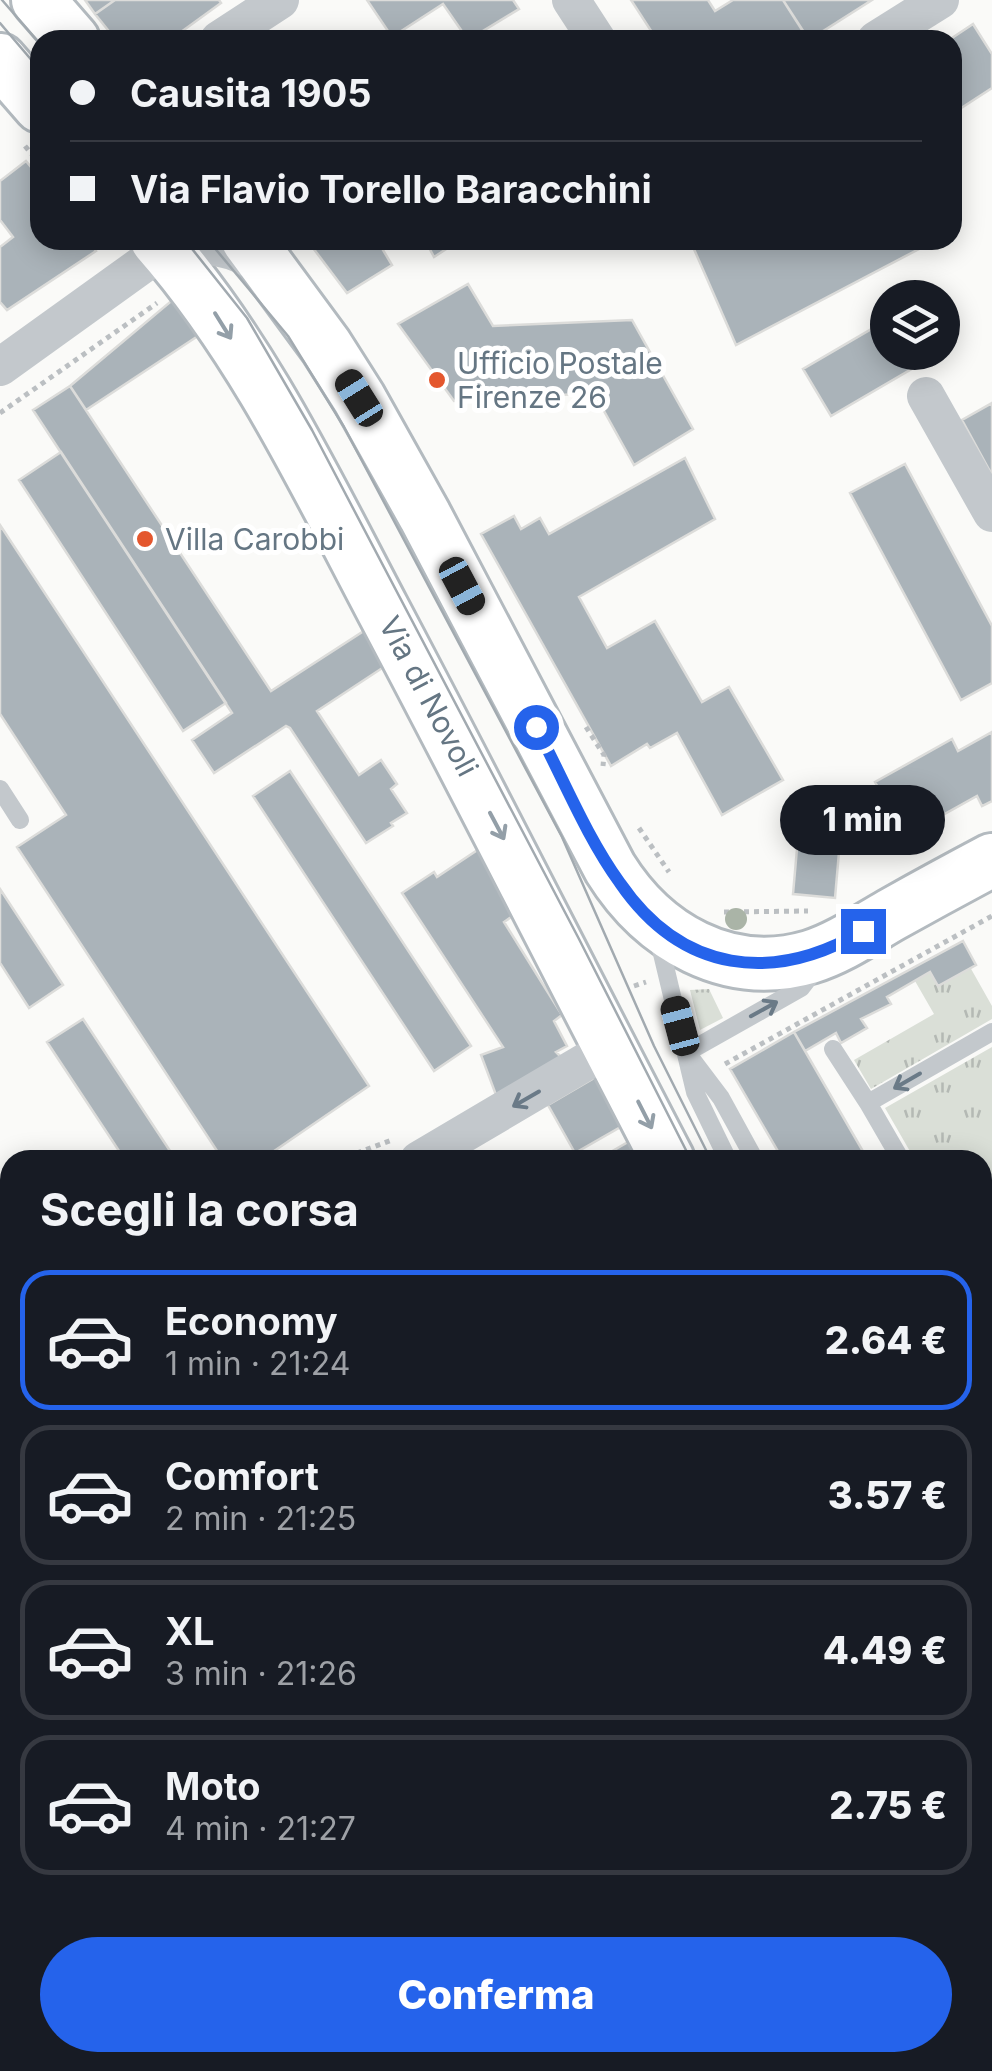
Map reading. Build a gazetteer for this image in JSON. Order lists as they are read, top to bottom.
{
  "streets": {
    "street": ["Via di Novoli"]
  },
  "places": ["Ufficio Postale Firenze 26", "Villa Carobbi"],
  "page": {
    "banner": ["Causita 1905", "Via Flavio Torello Baracchini"],
    "bubble": "1 min",
    "heading": "Scegli la corsa",
    "list": [
      {
        "name": "Economy",
        "note": "1 min · 21:24",
        "value": "2.64 €"
      },
      {
        "name": "Comfort",
        "note": "2 min · 21:25",
        "value": "3.57 €"
      },
      {
        "name": "XL",
        "note": "3 min · 21:26",
        "value": "4.49 €"
      },
      {
        "name": "Moto",
        "note": "4 min · 21:27",
        "value": "2.75 €"
      }
    ],
    "buttons": "Conferma"
  }
}
